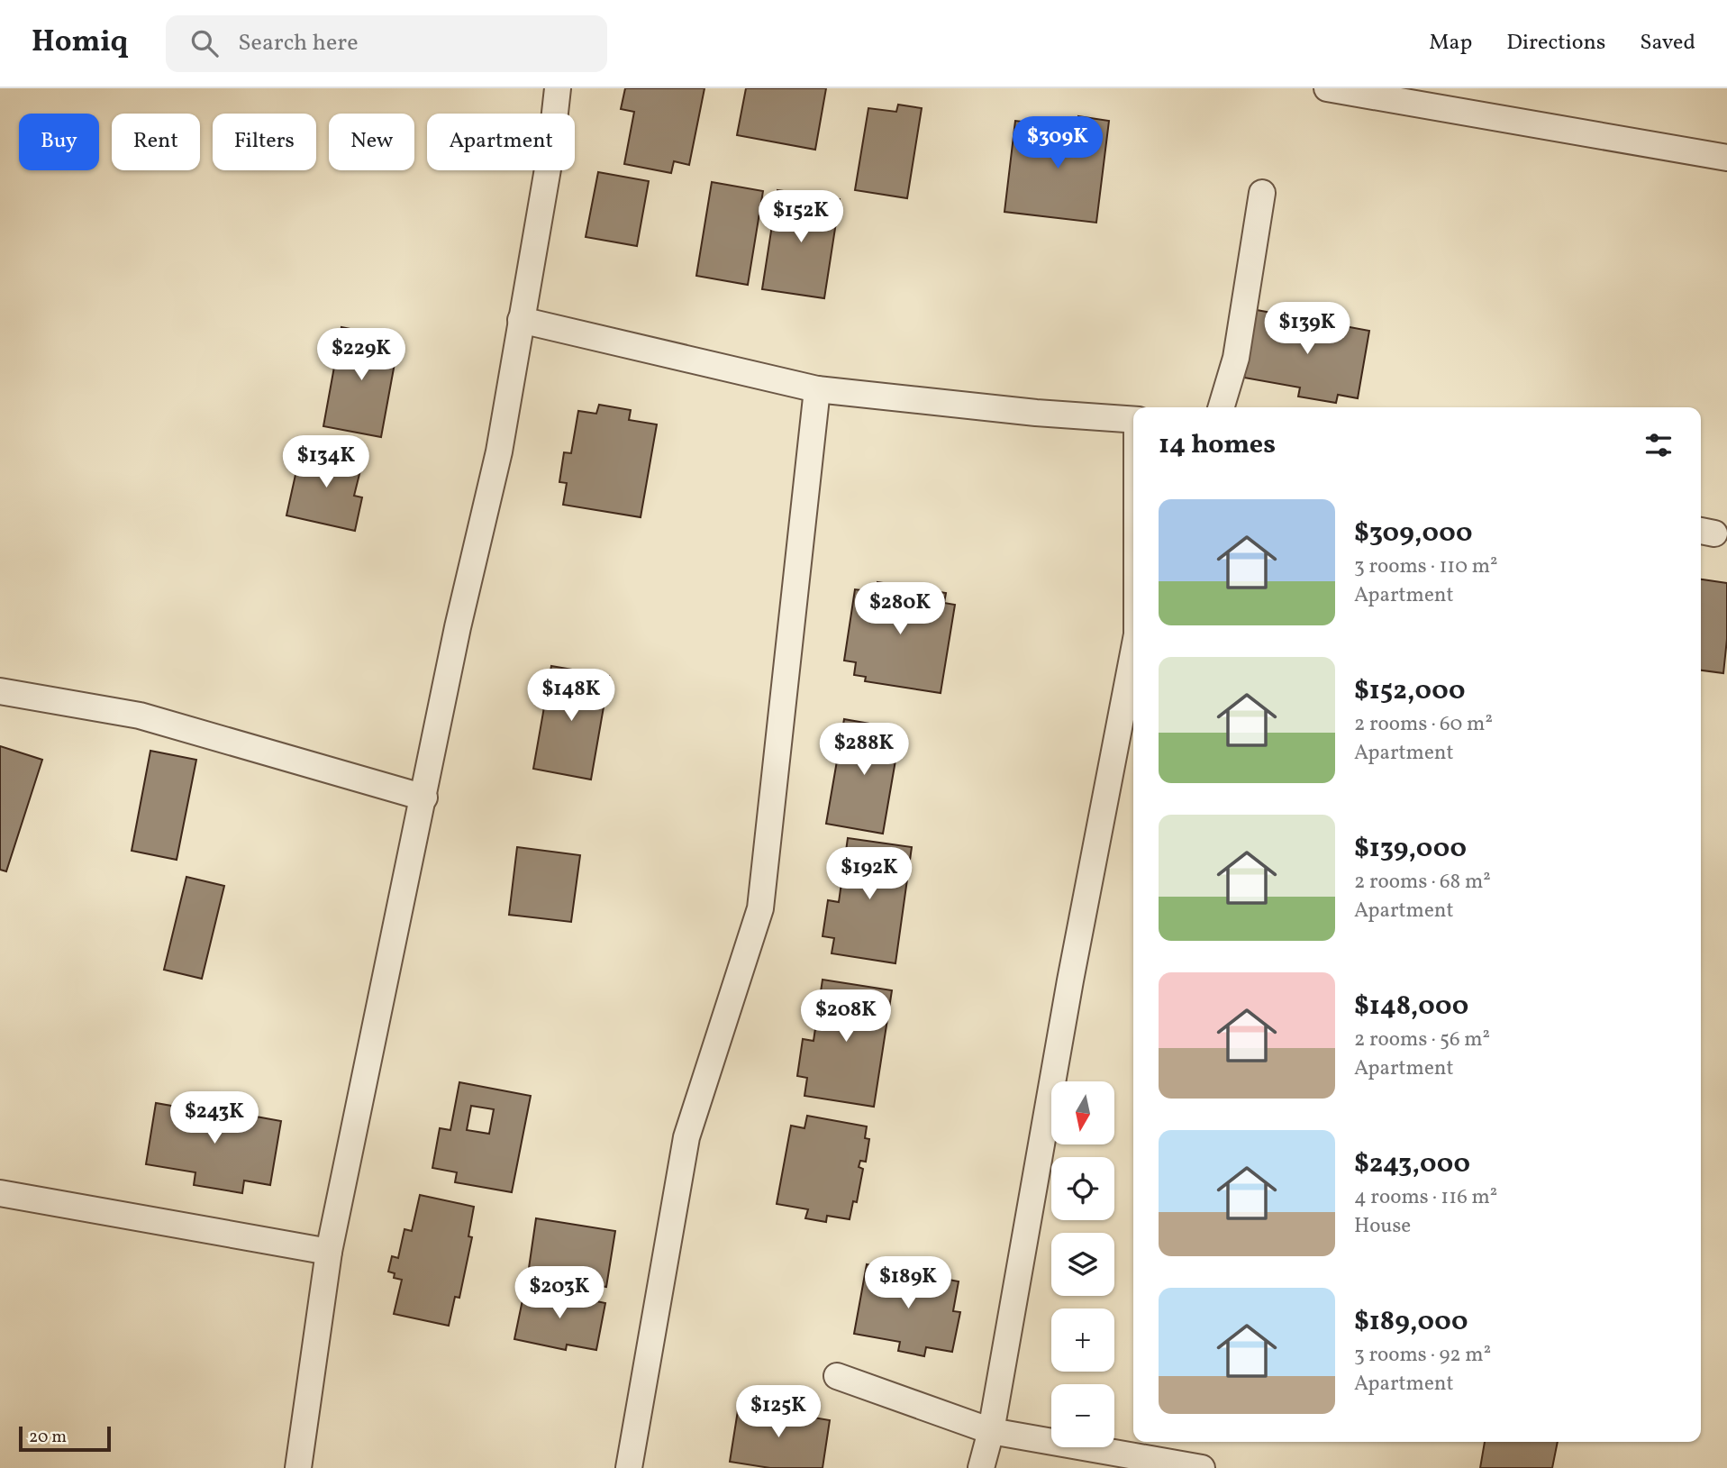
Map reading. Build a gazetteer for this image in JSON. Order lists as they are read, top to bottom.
{
  "scale_bar": "20 m",
  "north": "bottom",
  "page": {
    "header": "Homiq",
    "search": "Search here",
    "nav": ["Map", "Directions", "Saved"],
    "chip": [
      "Buy",
      "Rent",
      "Filters",
      "New",
      "Apartment"
    ],
    "price": [
      "$309K",
      "$152K",
      "$139K",
      "$229K",
      "$134K",
      "$280K",
      "$148K",
      "$288K",
      "$192K",
      "$208K",
      "$243K",
      "$189K",
      "$203K",
      "$125K"
    ],
    "heading": "14 homes",
    "list": [
      {
        "name": "$309,000",
        "note": "3 rooms · 110 m² · Apartment"
      },
      {
        "name": "$152,000",
        "note": "2 rooms · 60 m² · Apartment"
      },
      {
        "name": "$139,000",
        "note": "2 rooms · 68 m² · Apartment"
      },
      {
        "name": "$148,000",
        "note": "2 rooms · 56 m² · Apartment"
      },
      {
        "name": "$243,000",
        "note": "4 rooms · 116 m² · House"
      },
      {
        "name": "$189,000",
        "note": "3 rooms · 92 m² · Apartment"
      }
    ],
    "map_buttons": ["+", "−"],
    "scale": "20 m"
  }
}
